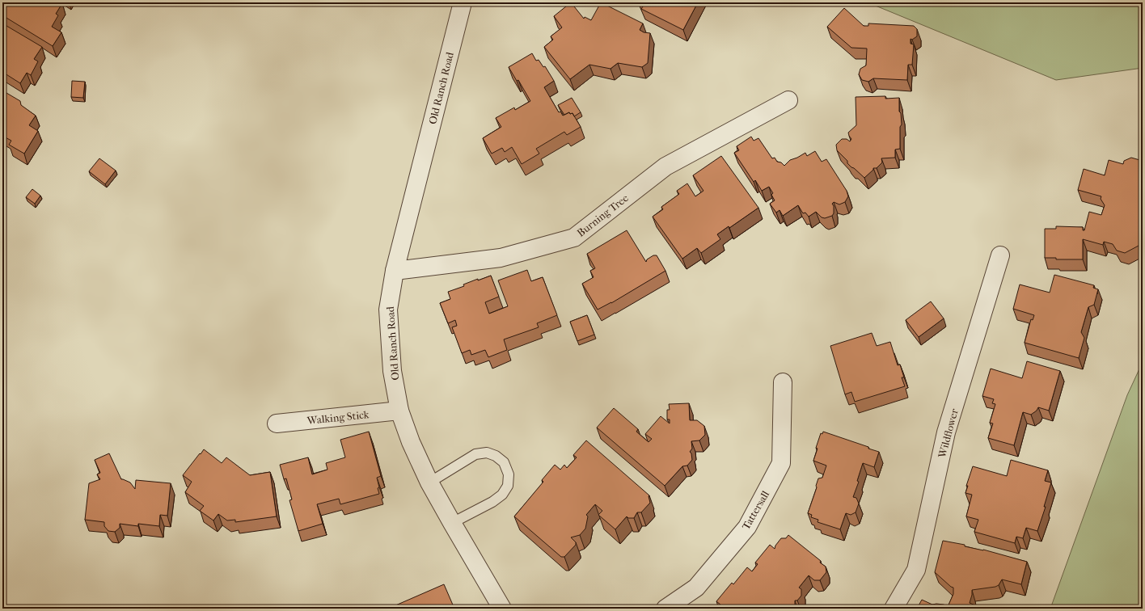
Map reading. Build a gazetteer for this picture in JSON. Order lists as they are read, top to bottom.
{
  "streets": {
    "street": [
      "Old Ranch Road",
      "Burning Tree",
      "Walking Stick",
      "Wildflower",
      "Tattersall"
    ]
  },
  "crossings": [
    ["Old Ranch Road", "Burning Tree"],
    ["Old Ranch Road", "Walking Stick"]
  ]
}
